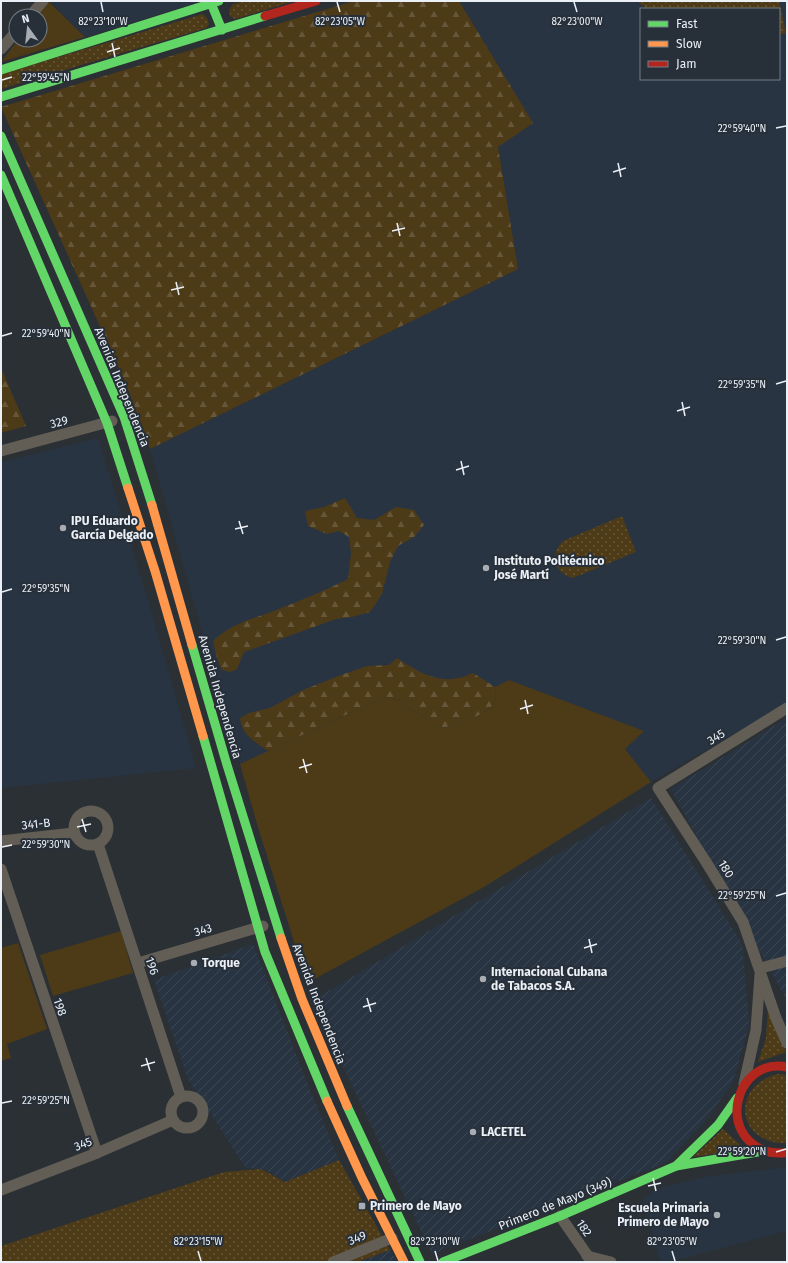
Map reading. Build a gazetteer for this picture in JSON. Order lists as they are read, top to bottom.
{
  "streets": {
    "main road": ["Avenida Independencia", "Primero de Mayo (349)"],
    "street": [
      "329",
      "345",
      "341-B",
      "180",
      "343",
      "196",
      "198",
      "182",
      "349"
    ]
  },
  "crossings": [
    ["Avenida Independencia", "329"],
    ["Avenida Independencia", "343"],
    ["345", "180"],
    ["345", "196"],
    ["345", "198"],
    ["341-B", "196"],
    ["180", "Primero de Mayo (349)"],
    ["343", "196"],
    ["Primero de Mayo (349)", "182"]
  ],
  "places": {
    "other": [
      "IPU Eduardo García Delgado",
      "Instituto Politécnico José Martí",
      "Torque",
      "Internacional Cubana de Tabacos S.A.",
      "LACETEL",
      "Escuela Primaria Primero de Mayo"
    ],
    "transit": ["Primero de Mayo"]
  },
  "legend": ["Fast", "Slow", "Jam"],
  "north": "top",
  "coordinates": [
    "82°23'10\"W",
    "82°23'05\"W",
    "82°23'00\"W",
    "22°59'45\"N",
    "22°59'40\"N",
    "22°59'35\"N",
    "22°59'30\"N",
    "22°59'25\"N",
    "22°59'20\"N",
    "82°23'15\"W"
  ]
}
